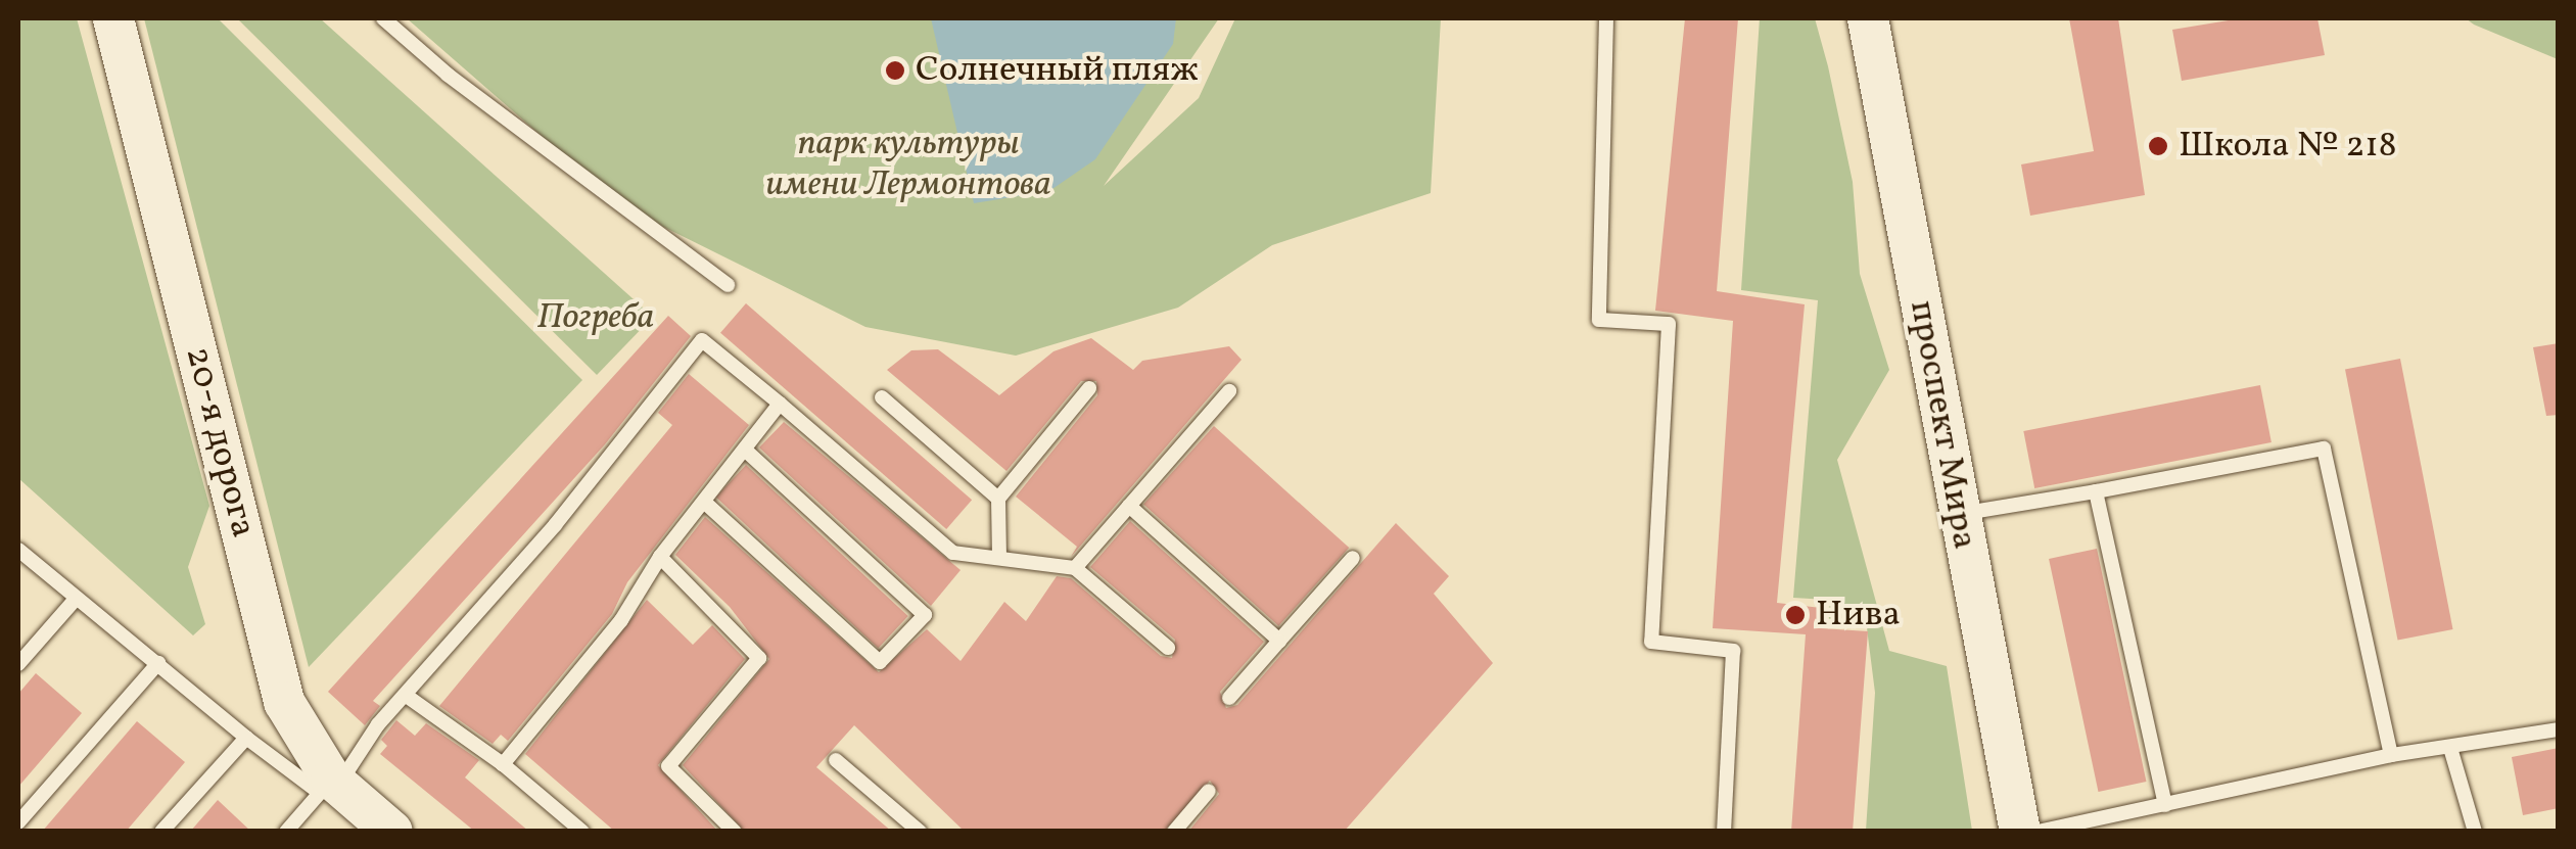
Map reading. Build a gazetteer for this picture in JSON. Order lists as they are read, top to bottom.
{
  "streets": {
    "main road": ["проспект Мира", "20-я дорога"]
  },
  "parks": ["парк культуры имени Лермонтова", "Погреба"],
  "places": ["Солнечный пляж", "Школа № 218", "Нива"]
}
